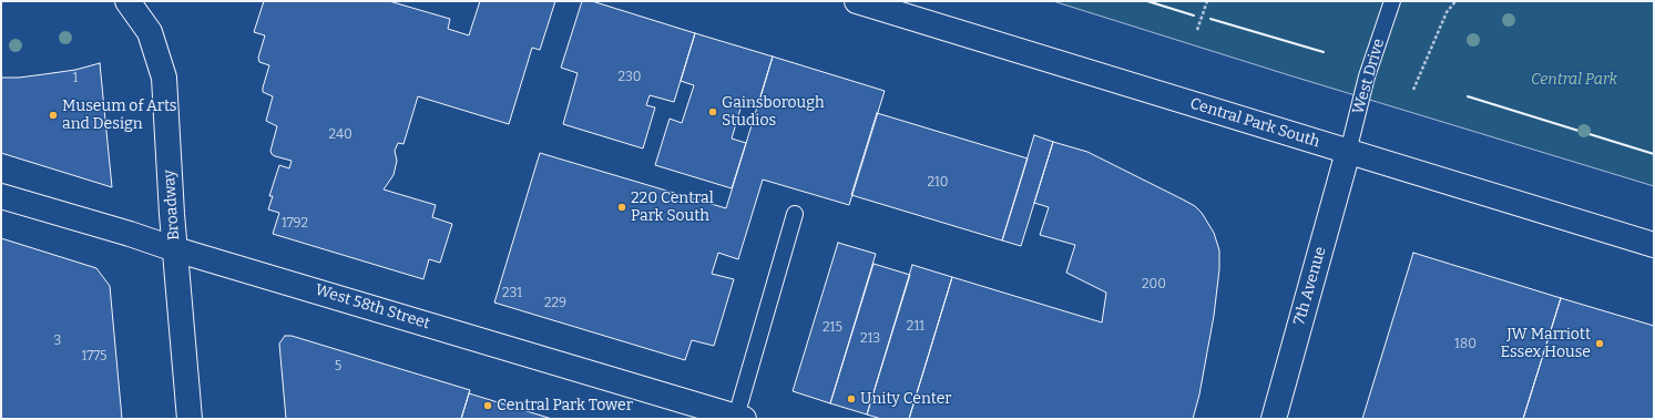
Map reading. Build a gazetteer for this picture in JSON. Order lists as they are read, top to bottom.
{
  "streets": {
    "main road": [
      "Central Park South",
      "Broadway",
      "7th Avenue",
      "West 58th Street"
    ],
    "lane": ["West Drive"]
  },
  "crossings": [
    ["West Drive", "Central Park South"],
    ["West Drive", "7th Avenue"],
    ["Central Park South", "7th Avenue"],
    ["Broadway", "West 58th Street"]
  ],
  "parks": ["Central Park"],
  "places": [
    "Gainsborough Studios",
    "Museum of Arts and Design",
    "220 Central Park South",
    "JW Marriott Essex House",
    "Unity Center",
    "Central Park Tower"
  ],
  "house_numbers": [
    "230",
    "1",
    "240",
    "210",
    "1792",
    "200",
    "231",
    "229",
    "211",
    "215",
    "213",
    "3",
    "180",
    "1775",
    "5"
  ]
}
